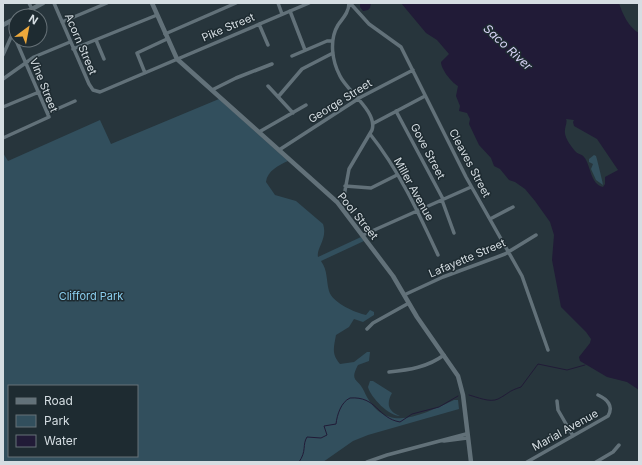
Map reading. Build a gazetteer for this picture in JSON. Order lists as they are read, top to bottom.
{
  "streets": {
    "main road": ["Pool Street"],
    "street": [
      "Pike Street",
      "Acorn Street",
      "Vine Street",
      "George Street",
      "Gove Street",
      "Cleaves Street",
      "Miller Avenue",
      "Lafayette Street",
      "Marial Avenue"
    ]
  },
  "crossings": [
    ["Pike Street", "Acorn Street"],
    ["Pike Street", "Pool Street"],
    ["George Street", "Cleaves Street"],
    ["George Street", "Pool Street"],
    ["Cleaves Street", "Lafayette Street"],
    ["Pool Street", "Lafayette Street"]
  ],
  "water": ["Saco River"],
  "parks": ["Clifford Park"],
  "legend": ["Road", "Park", "Water"],
  "north": "top right"
}
